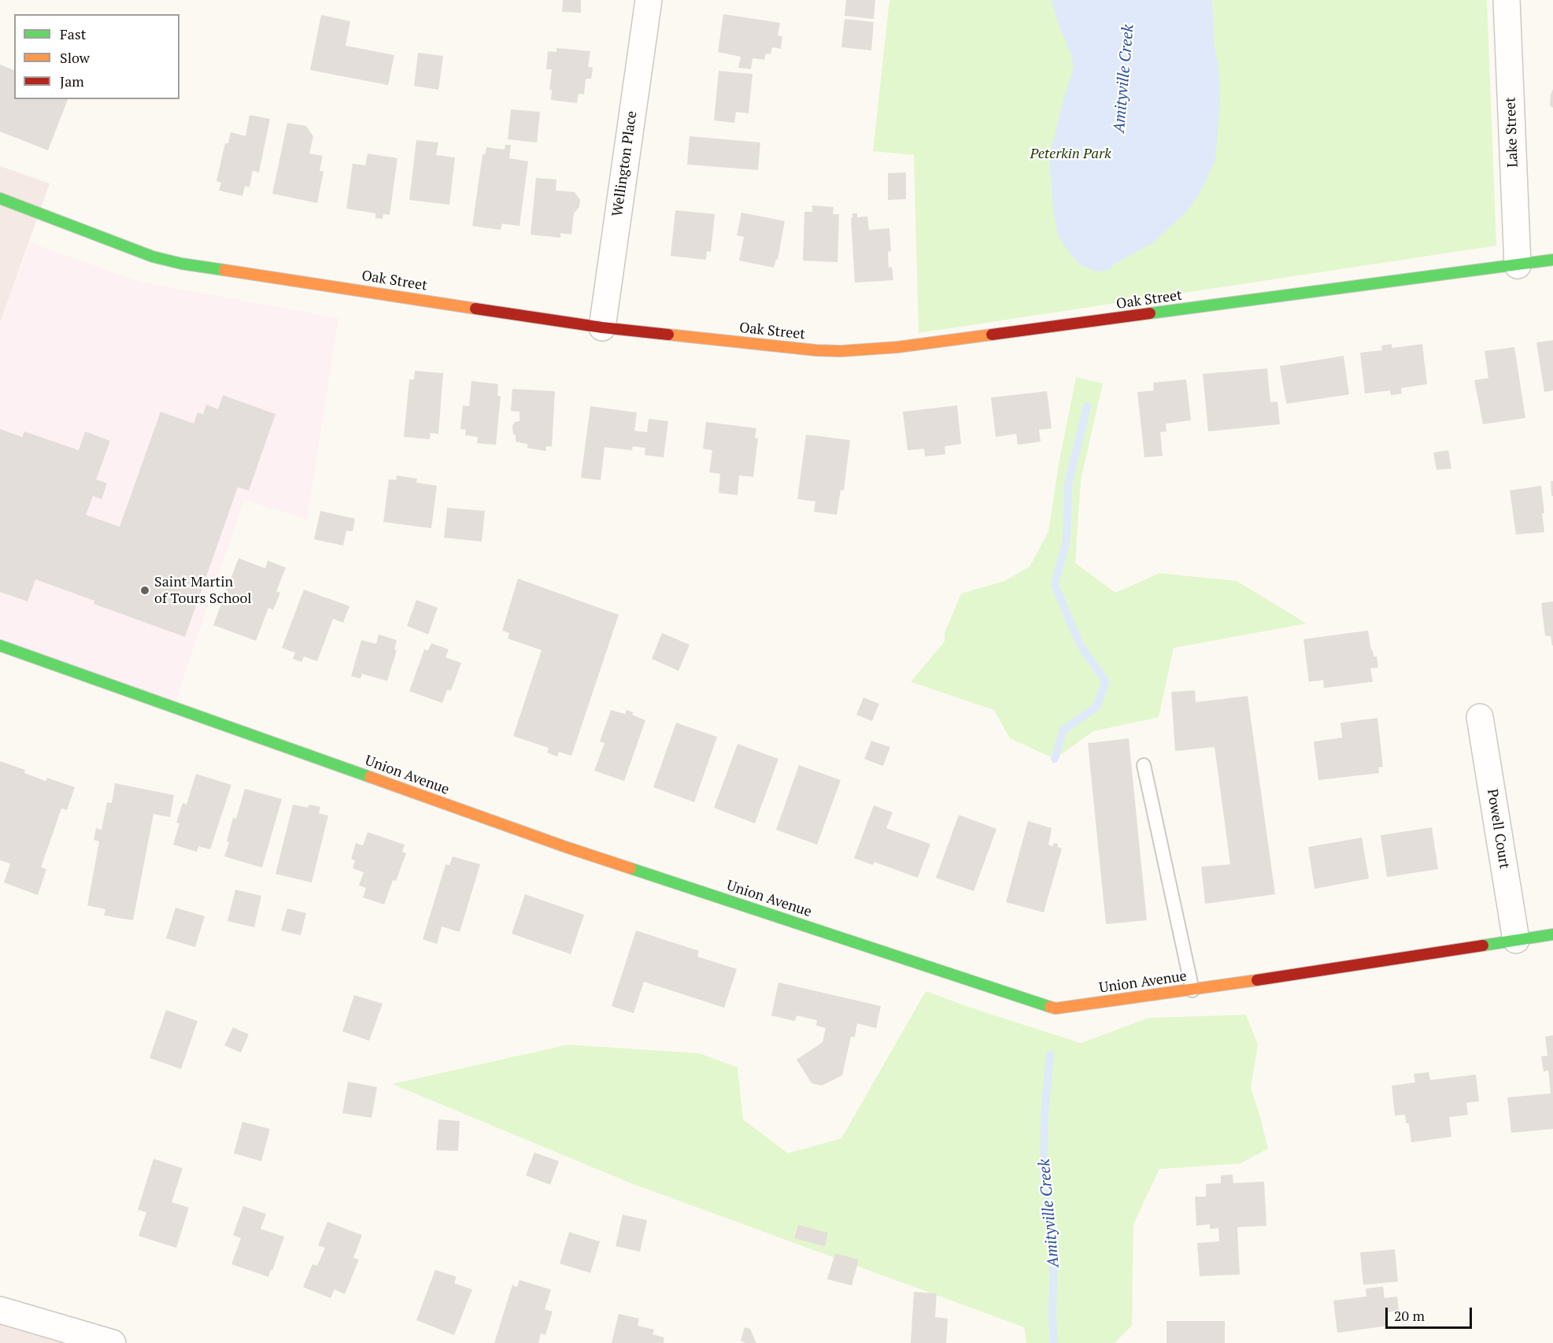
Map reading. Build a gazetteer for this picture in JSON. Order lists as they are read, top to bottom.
{
  "streets": {
    "street": [
      "Lake Street",
      "Wellington Place",
      "Oak Street",
      "Union Avenue",
      "Powell Court"
    ]
  },
  "crossings": [
    ["Lake Street", "Oak Street"],
    ["Wellington Place", "Oak Street"],
    ["Union Avenue", "Powell Court"]
  ],
  "water": ["Amityville Creek"],
  "parks": ["Peterkin Park"],
  "places": ["Saint Martin of Tours School"],
  "legend": ["Fast", "Slow", "Jam"],
  "scale_bar": "20 m"
}
